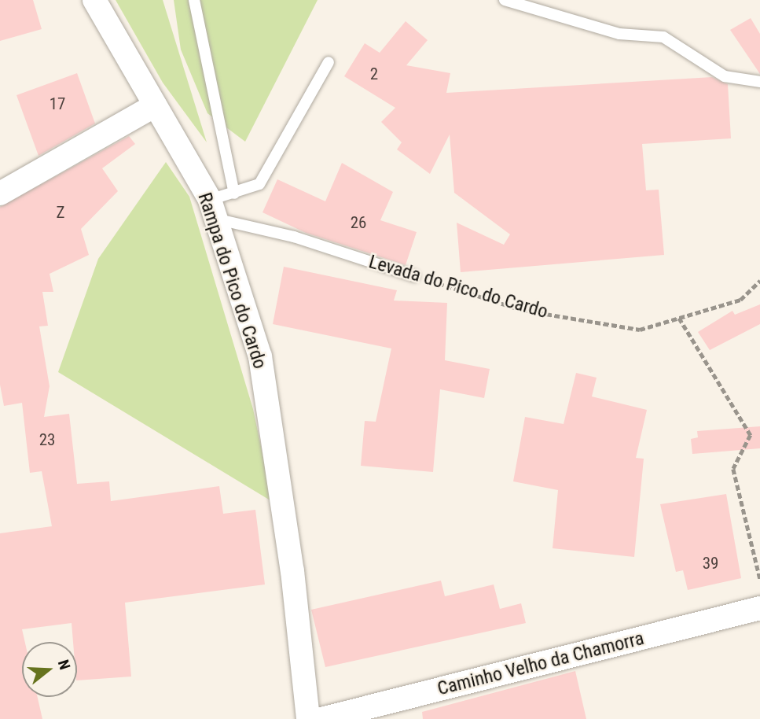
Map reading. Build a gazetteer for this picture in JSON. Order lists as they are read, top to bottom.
{
  "streets": {
    "street": ["Rampa do Pico do Cardo", "Caminho Velho da Chamorra"],
    "lane": ["Levada do Pico do Cardo"]
  },
  "crossings": [
    ["Rampa do Pico do Cardo", "Levada do Pico do Cardo"]
  ],
  "house_numbers": [
    "2",
    "17",
    "Z",
    "26",
    "23",
    "39"
  ],
  "north": "right"
}
